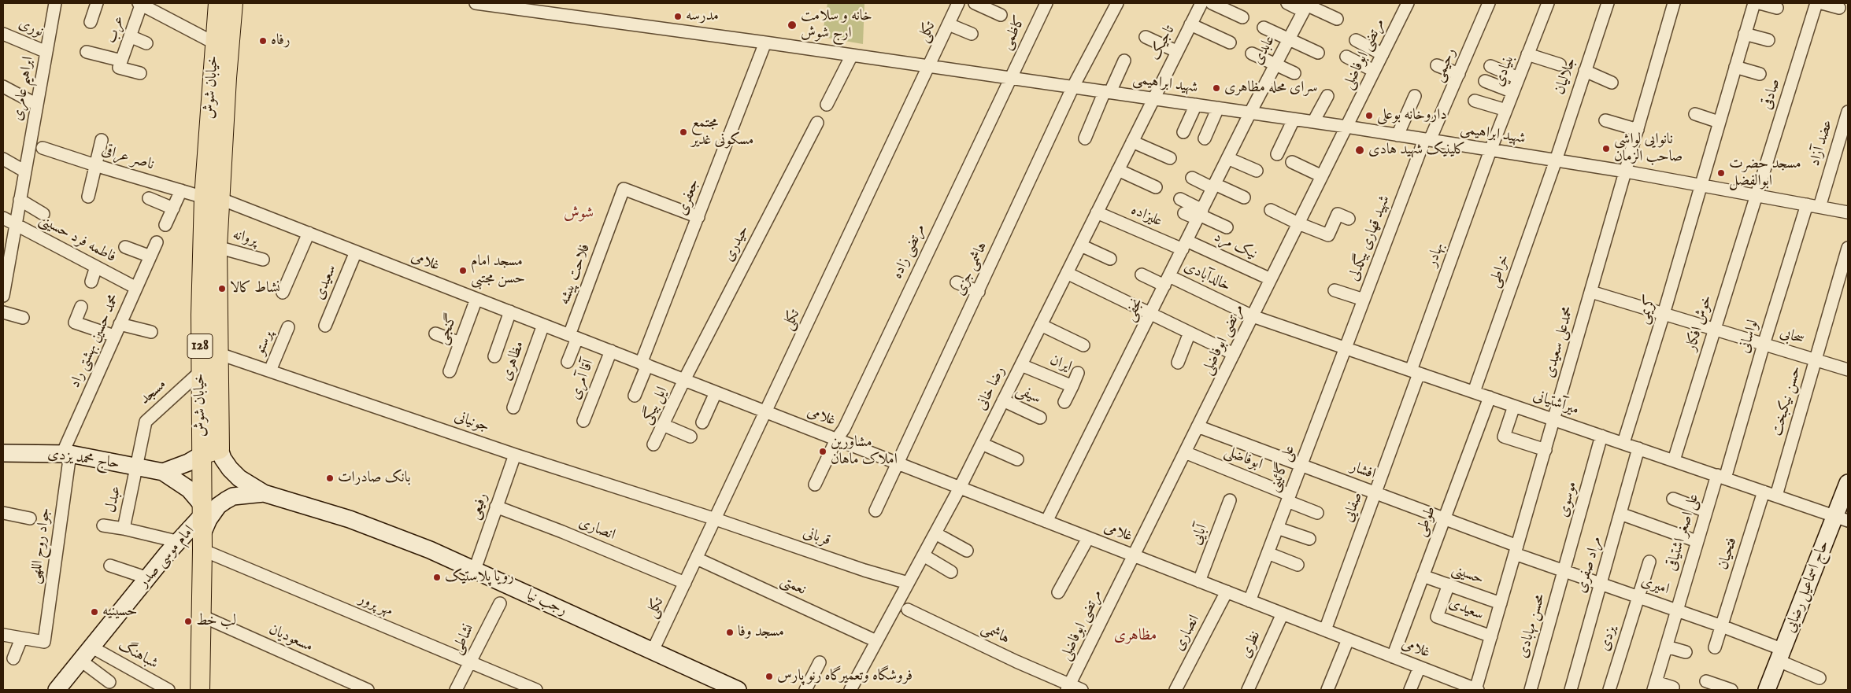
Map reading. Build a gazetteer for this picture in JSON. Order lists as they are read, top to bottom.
{
  "streets": {
    "main road": [
      "خیابان شوش",
      "128",
      "حاج محمد یزدی",
      "امام موسی صدر",
      "حاج اسماعیل رضایی",
      "رجب نیا"
    ],
    "street": [
      "نوری",
      "عرب",
      "تکلی",
      "کاظمی",
      "تاجیک",
      "عابدی",
      "مرتضی ابوفاضلی",
      "رحیمی",
      "بنیادی",
      "جلالیان",
      "شهید ابراهیمی",
      "ابراهیم عامری",
      "صادقی",
      "عضد آزاد",
      "ناصر عراقی",
      "جعفری",
      "علیزاده",
      "پروانه",
      "شهید قهاری بیگدلی",
      "فاطمه فرد حسینی",
      "حیدری",
      "نیک مرد",
      "مرتضی زاده",
      "بهادر",
      "غلامی",
      "هاشمی جزی",
      "خراطی",
      "فلاحت پیشه",
      "خالدآبادی",
      "سعیدی",
      "نجفی",
      "کریمی",
      "خوش افکار",
      "گنجی",
      "لواسانی",
      "سحابی",
      "محمد حسین بهشتی راد",
      "محمدعلی سعیدی",
      "پرستو",
      "مظاهری",
      "ایران",
      "آقا آمری",
      "رضا خانی",
      "مسجد",
      "سیفی",
      "حسن نیکبخت",
      "میرآشتیانی",
      "ایل بیگی",
      "جونیانی",
      "ابوفاضلی",
      "علی گائینی",
      "افشار",
      "عبدل",
      "موسوی",
      "رفیعی",
      "صفایی",
      "طوطی",
      "انصاری",
      "علی اصغر اشتیاقی",
      "آبایی",
      "قربانی",
      "جواد روح اللهی",
      "فتحیان",
      "مراد صفری",
      "حسینی",
      "نعمتی",
      "امیری",
      "مهر پرور",
      "محسن مهابادی",
      "هاشمی",
      "مسعودیان",
      "یزدی",
      "نشاطی",
      "نظری",
      "شباهنگ"
    ]
  },
  "crossings": [
    ["نوری", "ابراهیم عامری"],
    ["تکلی", "شهید ابراهیمی"],
    ["تکلی", "غلامی"],
    ["تکلی", "جونیانی"],
    ["تکلی", "انصاری"],
    ["تکلی", "قربانی"],
    ["تکلی", "نعمتی"],
    ["تکلی", "رجب نیا"],
    ["کاظمی", "شهید ابراهیمی"],
    ["کاظمی", "مرتضی زاده"],
    ["تاجیک", "شهید ابراهیمی"],
    ["تاجیک", "رضا خانی"],
    ["عابدی", "شهید ابراهیمی"],
    ["عابدی", "نجفی"],
    ["مرتضی ابوفاضلی", "شهید ابراهیمی"],
    ["مرتضی ابوفاضلی", "نیک مرد"],
    ["مرتضی ابوفاضلی", "غلامی"],
    ["مرتضی ابوفاضلی", "خالدآبادی"],
    ["مرتضی ابوفاضلی", "میرآشتیانی"],
    ["مرتضی ابوفاضلی", "ابوفاضلی"],
    ["مرتضی ابوفاضلی", "افشار"],
    ["مرتضی ابوفاضلی", "هاشمی"],
    ["رحیمی", "شهید ابراهیمی"],
    ["رحیمی", "شهید قهاری بیگدلی"],
    ["بنیادی", "شهید ابراهیمی"],
    ["بنیادی", "بهادر"],
    ["جلالیان", "شهید ابراهیمی"],
    ["جلالیان", "خراطی"],
    ["شهید ابراهیمی", "صادقی"],
    ["شهید ابراهیمی", "عضد آزاد"],
    ["شهید ابراهیمی", "جعفری"],
    ["شهید ابراهیمی", "شهید قهاری بیگدلی"],
    ["شهید ابراهیمی", "مرتضی زاده"],
    ["شهید ابراهیمی", "بهادر"],
    ["شهید ابراهیمی", "هاشمی جزی"],
    ["شهید ابراهیمی", "خراطی"],
    ["شهید ابراهیمی", "نجفی"],
    ["شهید ابراهیمی", "کریمی"],
    ["شهید ابراهیمی", "خوش افکار"],
    ["شهید ابراهیمی", "لواسانی"],
    ["شهید ابراهیمی", "محمدعلی سعیدی"],
    ["شهید ابراهیمی", "رضا خانی"],
    ["خیابان شوش", "ناصر عراقی"],
    ["خیابان شوش", "پروانه"],
    ["خیابان شوش", "غلامی"],
    ["خیابان شوش", "مسجد"],
    ["خیابان شوش", "جونیانی"],
    ["خیابان شوش", "حاج محمد یزدی"],
    ["خیابان شوش", "امام موسی صدر"],
    ["خیابان شوش", "رجب نیا"],
    ["خیابان شوش", "مهر پرور"],
    ["خیابان شوش", "مسعودیان"],
    ["ابراهیم عامری", "فاطمه فرد حسینی"],
    ["صادقی", "خوش افکار"],
    ["ناصر عراقی", "غلامی"],
    ["جعفری", "غلامی"],
    ["جعفری", "فلاحت پیشه"],
    ["علیزاده", "نیک مرد"],
    ["علیزاده", "نجفی"],
    ["علیزاده", "رضا خانی"],
    ["شهید قهاری بیگدلی", "میرآشتیانی"],
    ["شهید قهاری بیگدلی", "علی گائینی"],
    ["فاطمه فرد حسینی", "محمد حسین بهشتی راد"],
    ["حیدری", "غلامی"],
    ["حیدری", "ایل بیگی"],
    ["نیک مرد", "نجفی"],
    ["مرتضی زاده", "غلامی"],
    ["بهادر", "میرآشتیانی"],
    ["بهادر", "صفایی"],
    ["غلامی", "هاشمی جزی"],
    ["غلامی", "فلاحت پیشه"],
    ["غلامی", "سعیدی"],
    ["غلامی", "نجفی"],
    ["غلامی", "گنجی"],
    ["غلامی", "محمدعلی سعیدی"],
    ["غلامی", "مظاهری"],
    ["غلامی", "آقا آمری"],
    ["غلامی", "رضا خانی"],
    ["غلامی", "ایل بیگی"],
    ["غلامی", "علی گائینی"],
    ["غلامی", "صفایی"],
    ["غلامی", "طوطی"],
    ["غلامی", "انصاری"],
    ["غلامی", "آبایی"],
    ["غلامی", "نظری"],
    ["خراطی", "میرآشتیانی"],
    ["خالدآبادی", "نجفی"],
    ["خالدآبادی", "میرآشتیانی"],
    ["سعیدی", "محمدعلی سعیدی"],
    ["سعیدی", "حسینی"],
    ["کریمی", "سحابی"],
    ["کریمی", "میرآشتیانی"],
    ["خوش افکار", "سحابی"],
    ["خوش افکار", "میرآشتیانی"],
    ["لواسانی", "سحابی"],
    ["لواسانی", "میرآشتیانی"],
    ["لواسانی", "علی اصغر اشتیاقی"],
    ["سحابی", "محمدعلی سعیدی"],
    ["سحابی", "حسن نیکبخت"],
    ["محمد حسین بهشتی راد", "حاج محمد یزدی"],
    ["محمد حسین بهشتی راد", "جواد روح اللهی"],
    ["محمدعلی سعیدی", "میرآشتیانی"],
    ["محمدعلی سعیدی", "افشار"],
    ["محمدعلی سعیدی", "حسینی"],
    ["محمدعلی سعیدی", "امیری"],
    ["پرستو", "جونیانی"],
    ["ایران", "رضا خانی"],
    ["رضا خانی", "سیفی"],
    ["رضا خانی", "قربانی"],
    ["رضا خانی", "نعمتی"],
    ["مسجد", "حاج محمد یزدی"],
    ["مسجد", "عبدل"],
    ["حسن نیکبخت", "میرآشتیانی"],
    ["میرآشتیانی", "علی گائینی"],
    ["میرآشتیانی", "موسوی"],
    ["میرآشتیانی", "صفایی"],
    ["میرآشتیانی", "طوطی"],
    ["میرآشتیانی", "علی اصغر اشتیاقی"],
    ["میرآشتیانی", "فتحیان"],
    ["میرآشتیانی", "مراد صفری"],
    ["میرآشتیانی", "حاج اسماعیل رضایی"],
    ["جونیانی", "رفیعی"],
    ["جونیانی", "قربانی"],
    ["ابوفاضلی", "علی گائینی"],
    ["حاج محمد یزدی", "عبدل"],
    ["حاج محمد یزدی", "جواد روح اللهی"],
    ["حاج محمد یزدی", "امام موسی صدر"],
    ["حاج محمد یزدی", "رجب نیا"],
    ["حاج محمد یزدی", "مهر پرور"],
    ["علی گائینی", "افشار"],
    ["افشار", "صفایی"],
    ["افشار", "طوطی"],
    ["افشار", "امیری"],
    ["عبدل", "امام موسی صدر"],
    ["موسوی", "امیری"],
    ["موسوی", "محسن مهابادی"],
    ["رفیعی", "انصاری"],
    ["رفیعی", "رجب نیا"],
    ["طوطی", "حسینی"],
    ["علی اصغر اشتیاقی", "امیری"],
    ["فتحیان", "امیری"],
    ["امام موسی صدر", "رجب نیا"],
    ["امام موسی صدر", "مهر پرور"],
    ["امام موسی صدر", "شباهنگ"],
    ["مراد صفری", "امیری"],
    ["امیری", "حاج اسماعیل رضایی"],
    ["امیری", "محسن مهابادی"],
    ["امیری", "یزدی"],
    ["رجب نیا", "مهر پرور"],
    ["مهر پرور", "نشاطی"]
  ],
  "districts": ["شوش", "مظاهری"],
  "places": [
    "مدرسه",
    "خانه و سلامت ارج شوش",
    "رفاه",
    "سرای محله مظاهری",
    "داروخانه بوعلی",
    "مجتمع مسکونی غدیر",
    "نانوایی لواشی صاحب الزمان",
    "کلینیک شهید هادی",
    "مسجد حضرت ابوالفضل",
    "مسجد امام حسن مجتبی",
    "نشاط کالا",
    "مشاورین املاک ماهان",
    "بانک صادرات",
    "رویا پلاستیک",
    "حسینیه",
    "لب خط",
    "مسجد وفا",
    "فروشگاه وتعمیرگاه رنو پارس"
  ]
}
